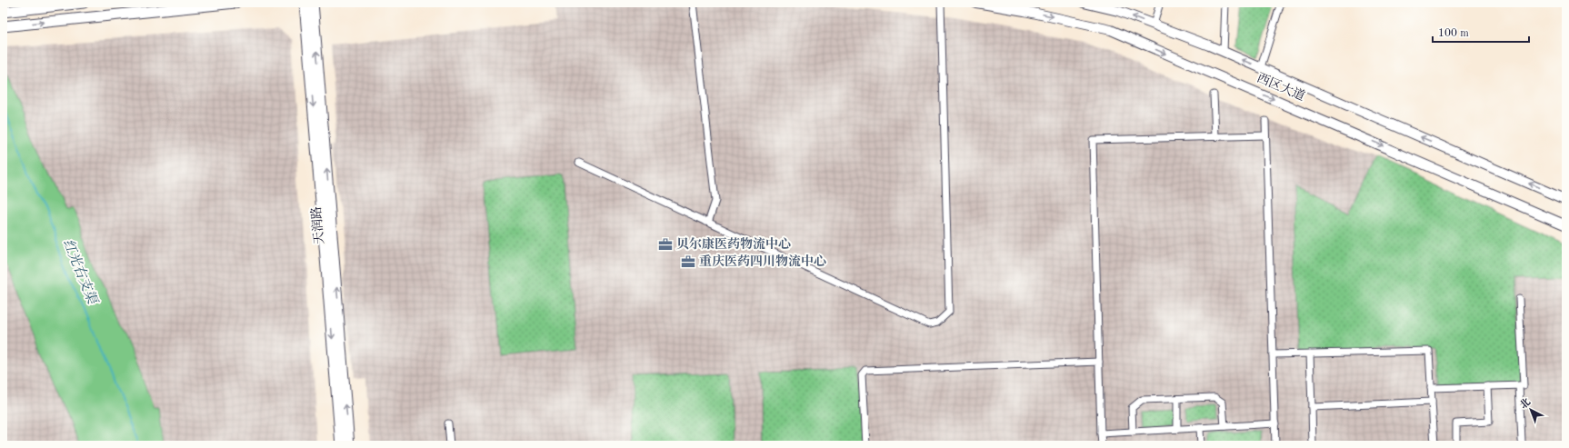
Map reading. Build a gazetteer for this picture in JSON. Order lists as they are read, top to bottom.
{
  "streets": {
    "main road": ["西区大道", "天润路"]
  },
  "water": ["红光右支渠"],
  "places": {
    "office": ["贝尔康医药物流中心", "重庆医药四川物流中心"]
  },
  "scale_bar": "100 m",
  "north": "top left"
}
